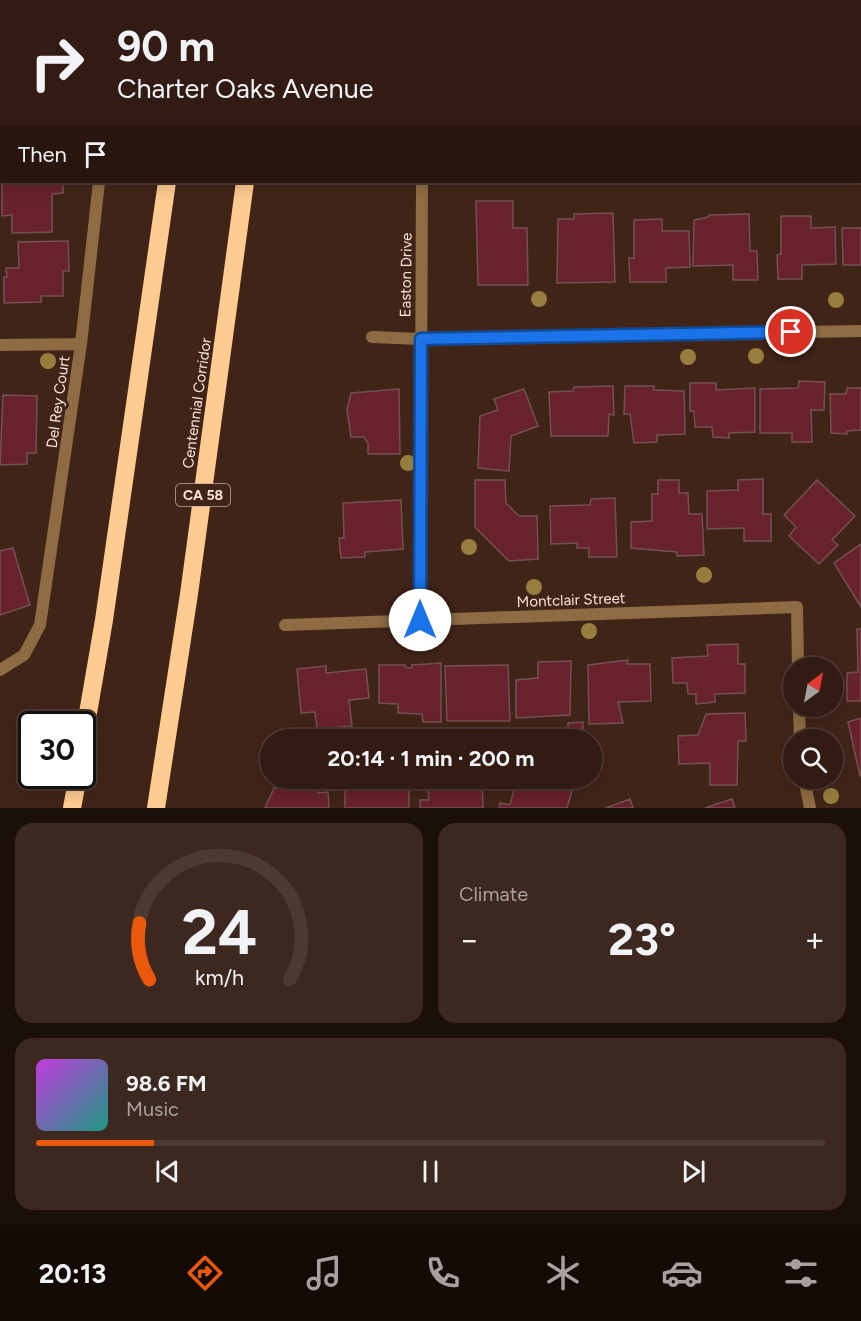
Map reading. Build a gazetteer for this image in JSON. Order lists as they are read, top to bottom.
{
  "streets": {
    "highway": ["Centennial Corridor", "CA 58"],
    "street": ["Easton Drive", "Del Rey Court", "Montclair Street"]
  },
  "crossings": [
    ["Easton Drive", "Montclair Street"]
  ],
  "north": "top right",
  "page": {
    "turn": ["90 m", "Charter Oaks Avenue"],
    "then": "Then",
    "limit": "30",
    "trip": "20:14 · 1 min · 200 m",
    "tile": "Climate",
    "heat": ["−", "23°", "+"],
    "song": ["98.6 FM", "Music"],
    "tabs": "20:13",
    "gauge": ["24", "km/h"]
  }
}
